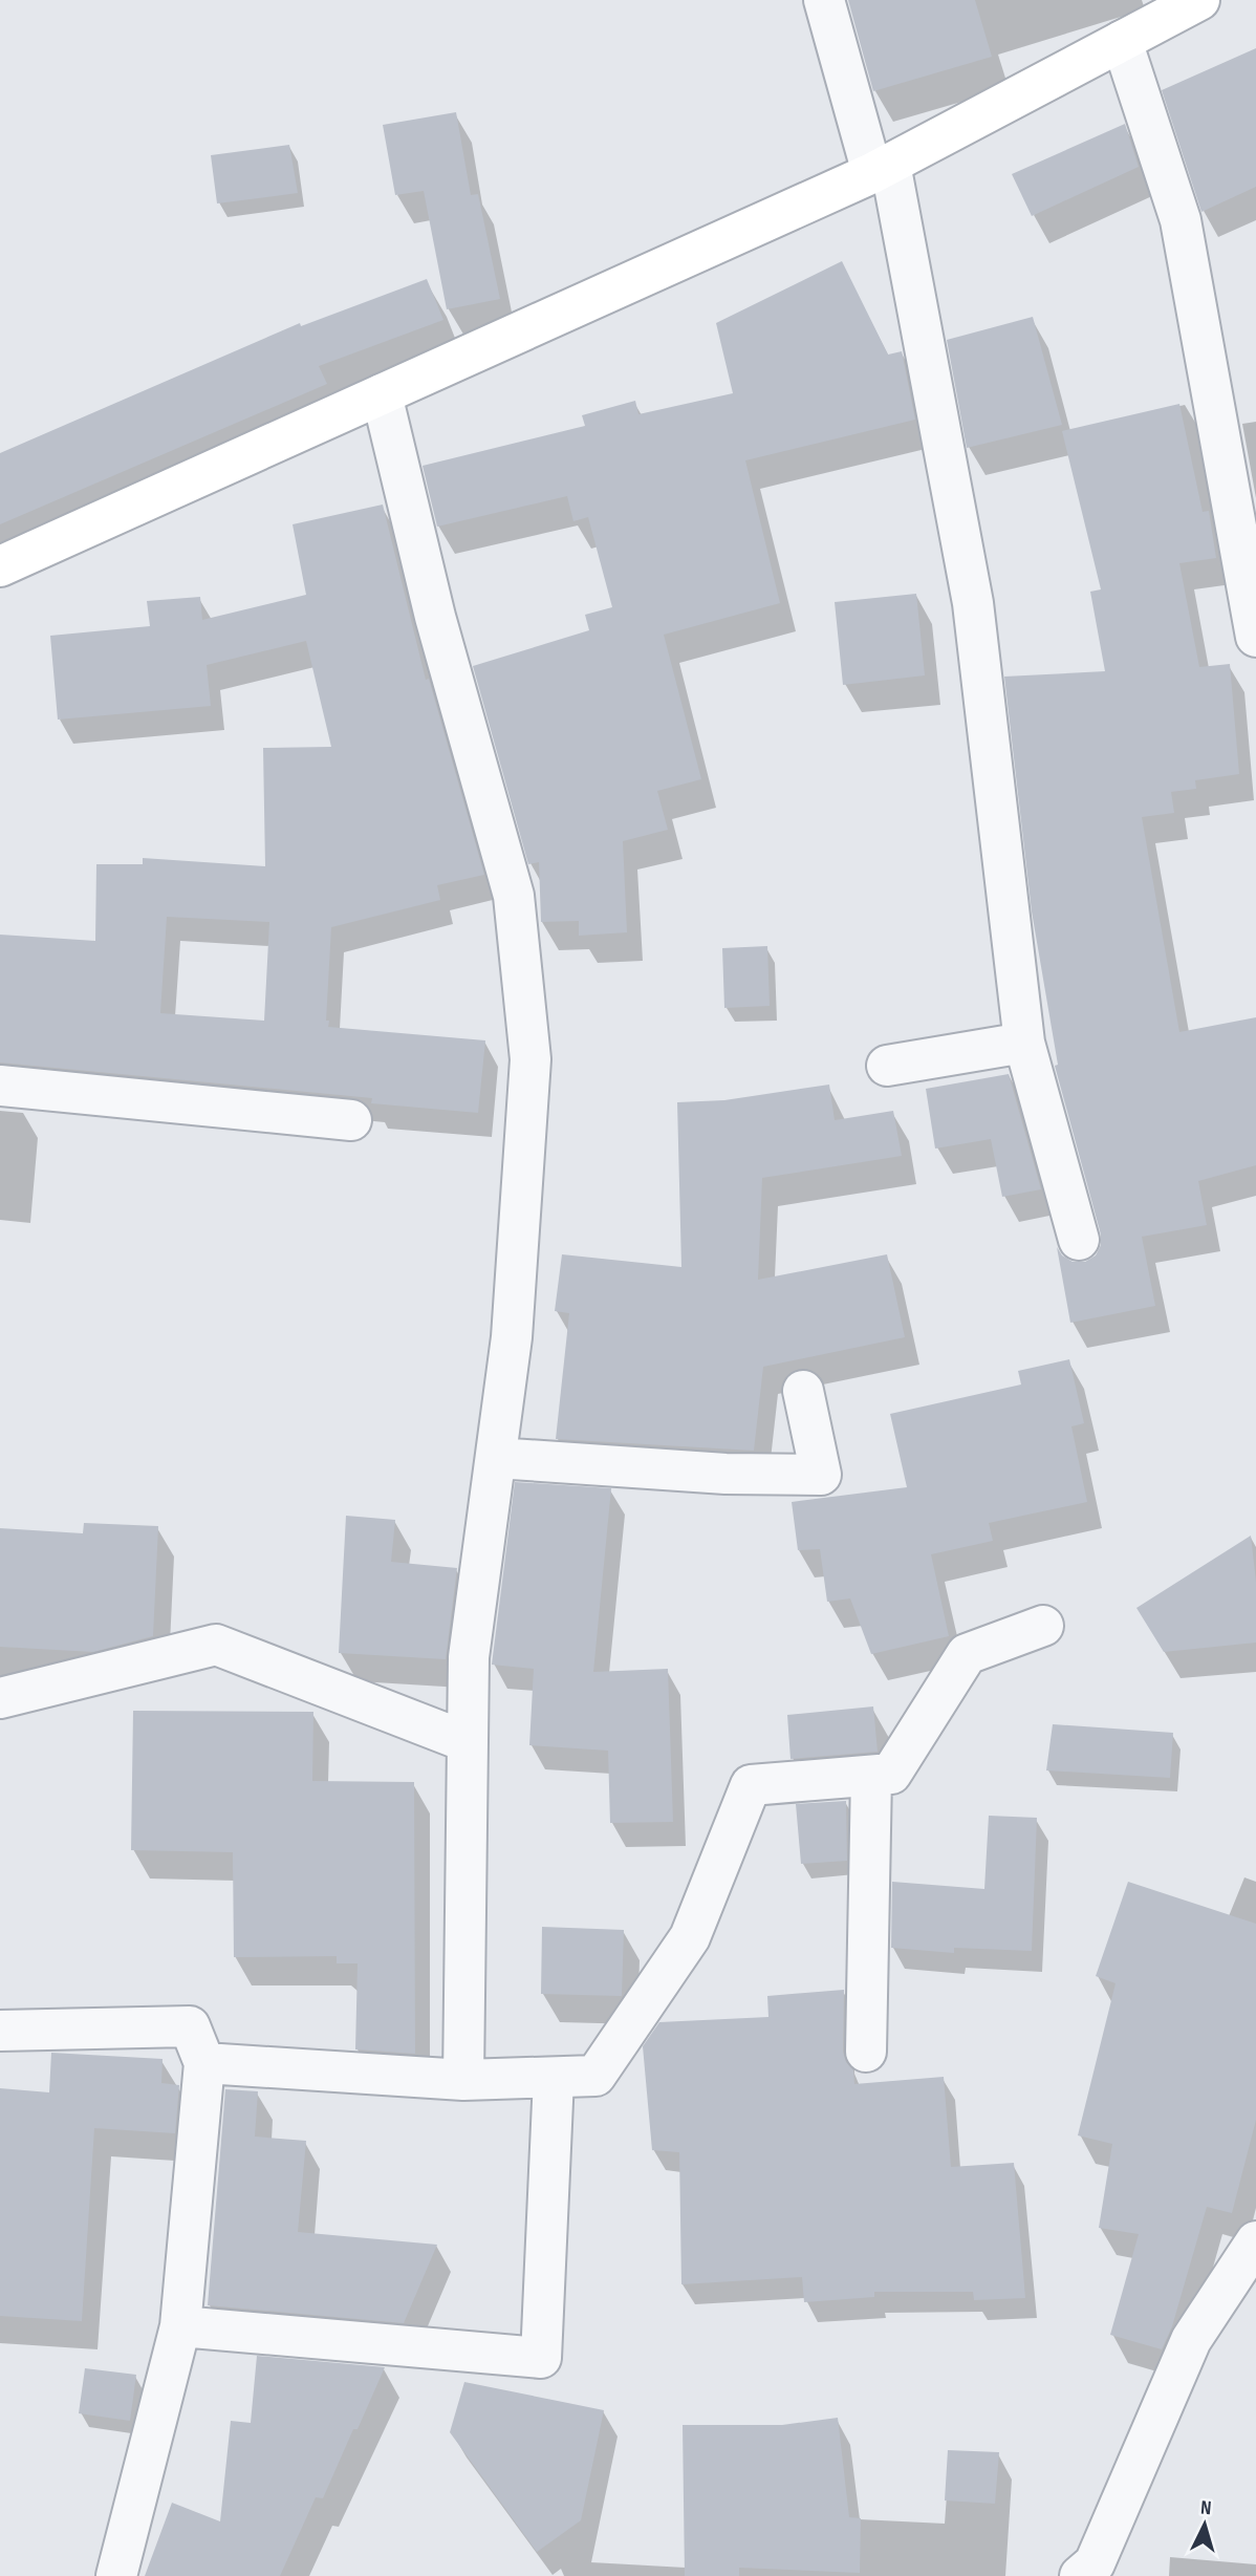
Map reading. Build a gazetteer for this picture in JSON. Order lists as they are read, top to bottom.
{
  "north": "top"
}
